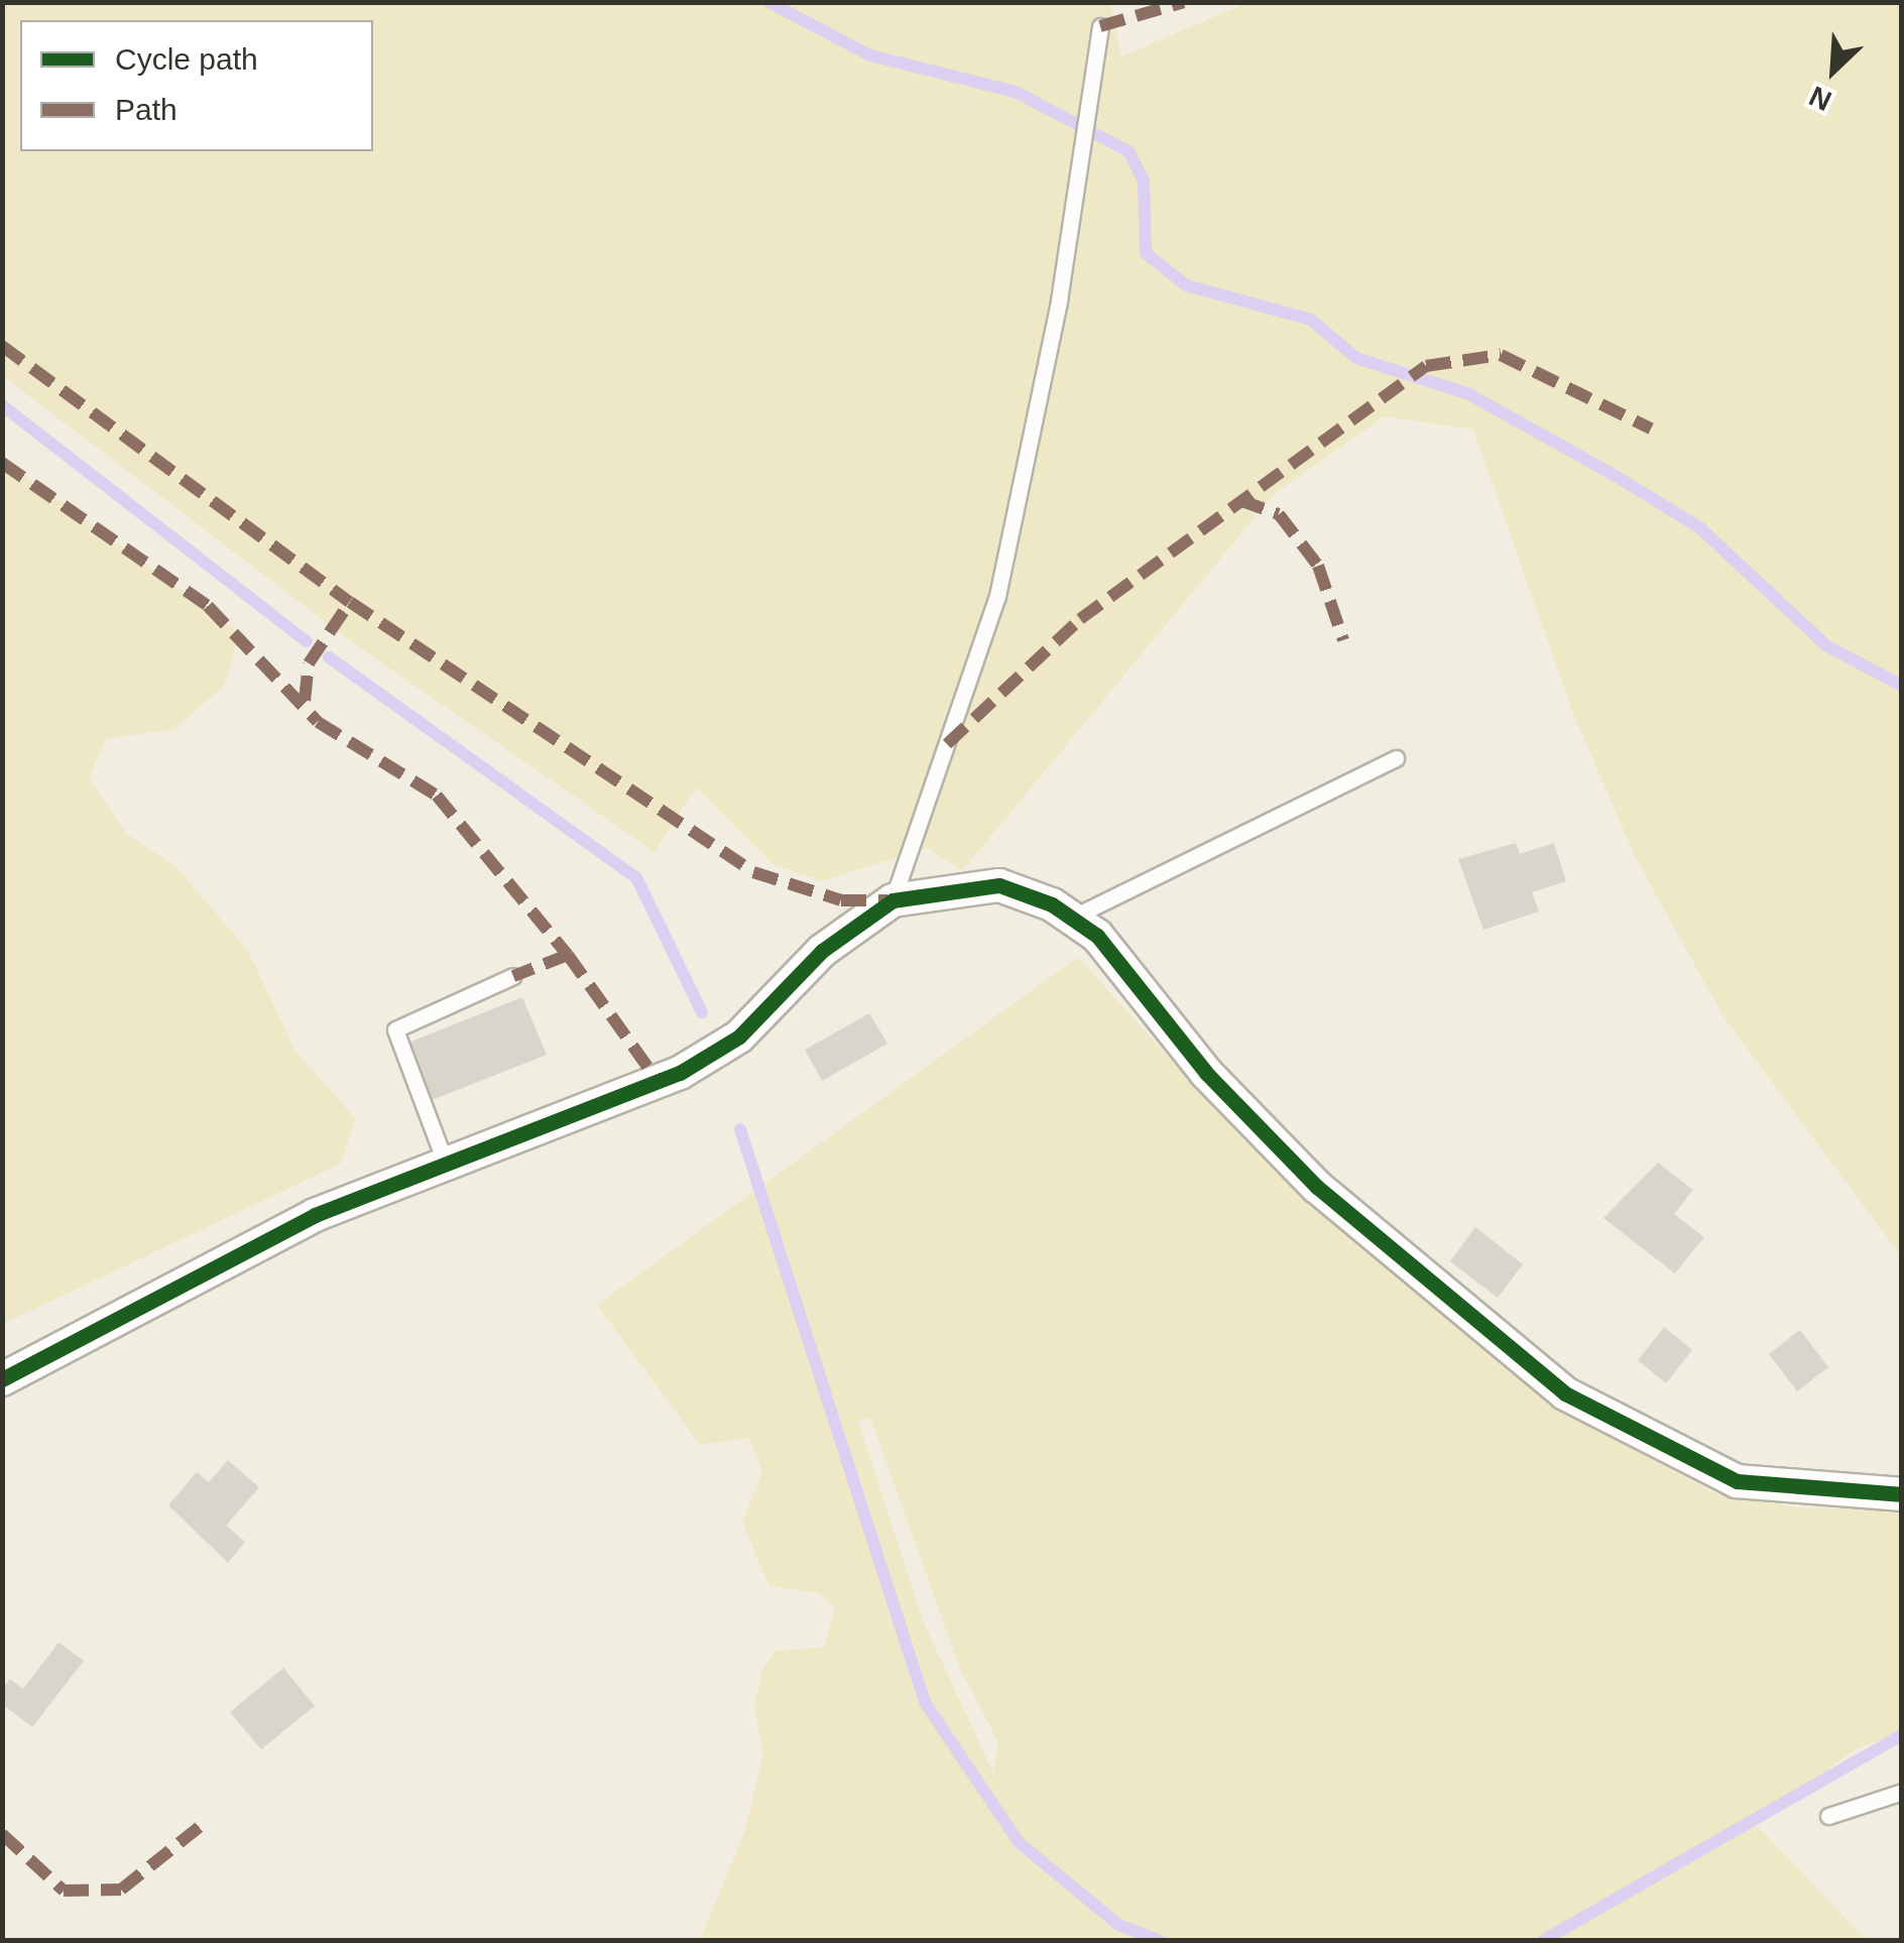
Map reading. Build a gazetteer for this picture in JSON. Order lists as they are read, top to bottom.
{
  "legend": ["Cycle path", "Path"],
  "north": "bottom left"
}
